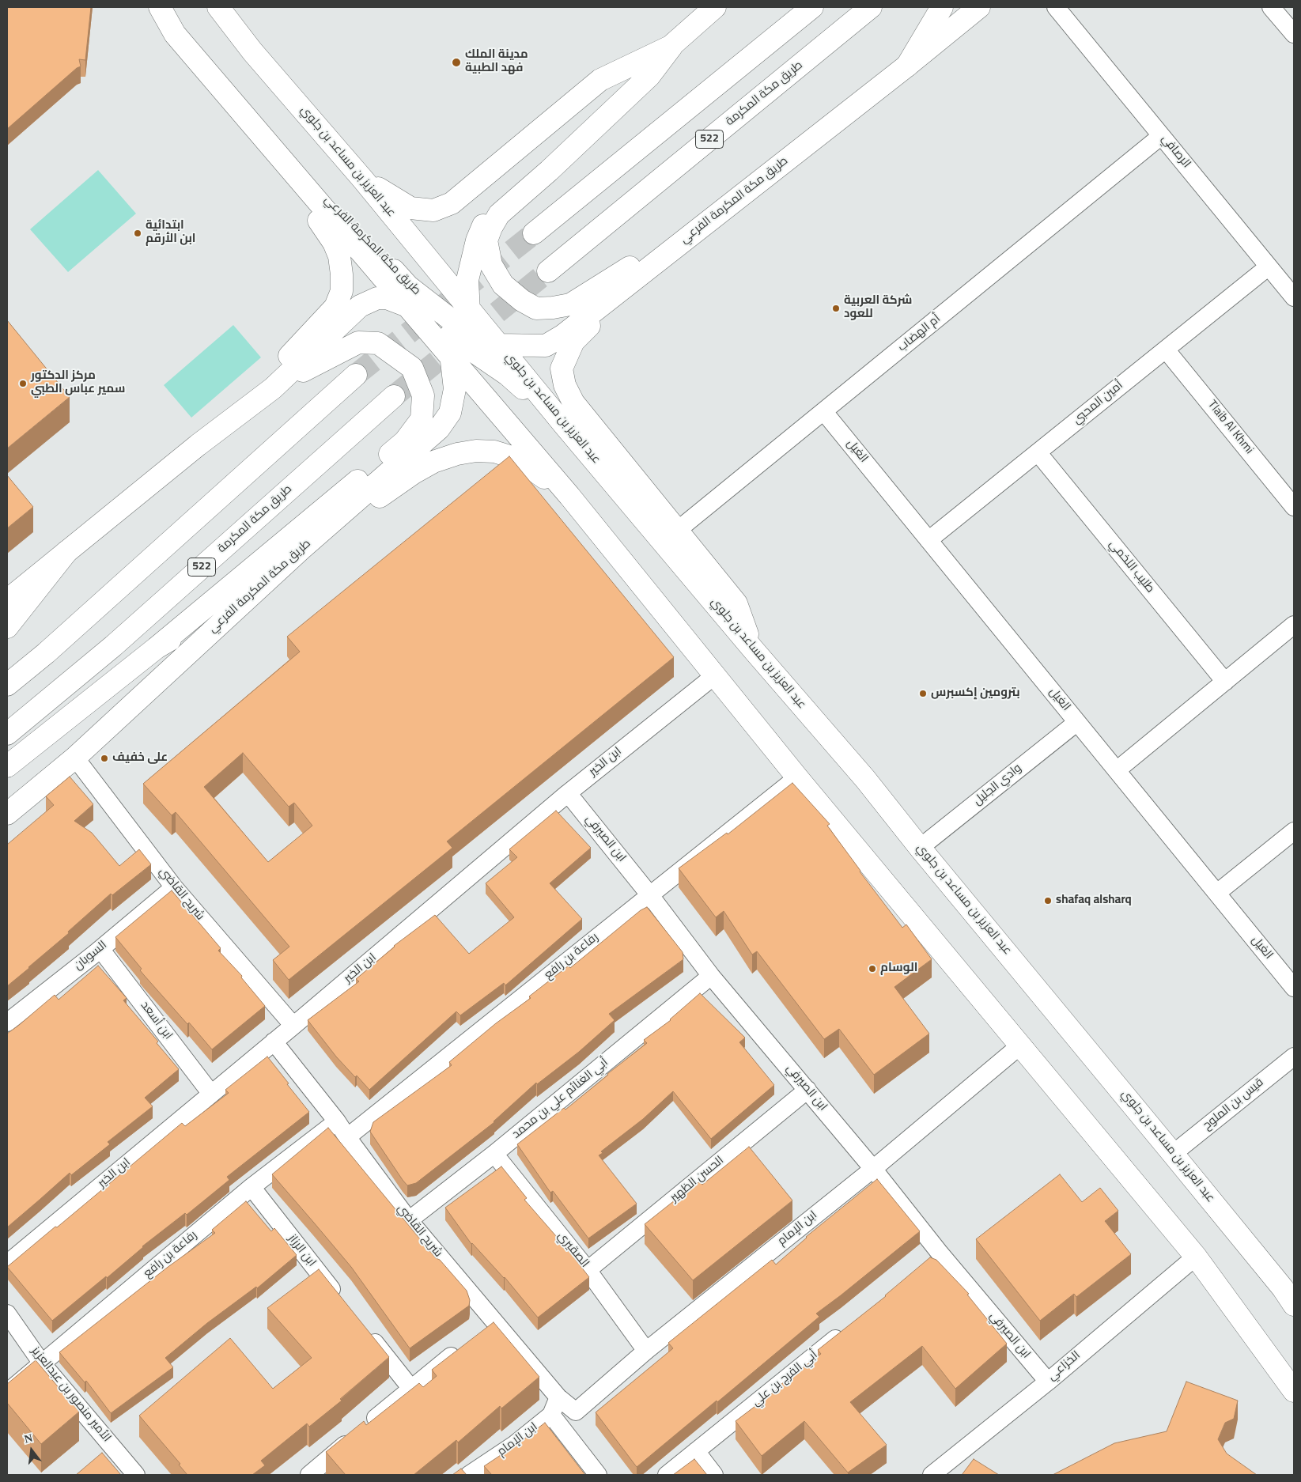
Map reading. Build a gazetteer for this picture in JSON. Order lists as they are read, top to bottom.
{
  "streets": {
    "main road": [
      "طريق مكة المكرمة",
      "522",
      "عبد العزيز بن مساعد بن جلوي",
      "طريق مكة المكرمة الفرعي"
    ],
    "street": [
      "الرصافي",
      "أم الهضاب",
      "أمين المحبي",
      "Tlaib Al Khmi",
      "الغيل",
      "طليب اللخمي",
      "ابن الخير",
      "وادي الجليل",
      "ابن الصيرفي",
      "شريح القاضي",
      "السوبان",
      "رفاعة بن رافع",
      "ابن أسعد",
      "أبي الغنائم علي بن محمد",
      "قيس بن الملوح",
      "الحسن الظهير",
      "ابن الإمام",
      "الصقيري",
      "ابن الرزاز",
      "الخزاعي",
      "أبي الفرج بن علي",
      "الأمير منصور بن عبدالعزيز"
    ]
  },
  "crossings": [
    ["الرصافي", "أم الهضاب"],
    ["الرصافي", "أمين المحبي"],
    ["عبد العزيز بن مساعد بن جلوي", "طريق مكة المكرمة الفرعي"],
    ["عبد العزيز بن مساعد بن جلوي", "وادي الجليل"],
    ["عبد العزيز بن مساعد بن جلوي", "قيس بن الملوح"],
    ["طريق مكة المكرمة الفرعي", "شريح القاضي"],
    ["أم الهضاب", "الغيل"],
    ["أمين المحبي", "Tlaib Al Khmi"],
    ["أمين المحبي", "الغيل"],
    ["أمين المحبي", "طليب اللخمي"],
    ["الغيل", "وادي الجليل"],
    ["ابن الخير", "ابن الصيرفي"],
    ["ابن الخير", "شريح القاضي"],
    ["ابن الخير", "ابن أسعد"],
    ["ابن الصيرفي", "رفاعة بن رافع"],
    ["ابن الصيرفي", "أبي الغنائم علي بن محمد"],
    ["ابن الصيرفي", "الحسن الظهير"],
    ["ابن الصيرفي", "ابن الإمام"],
    ["ابن الصيرفي", "الخزاعي"],
    ["شريح القاضي", "السوبان"],
    ["شريح القاضي", "رفاعة بن رافع"],
    ["شريح القاضي", "أبي الغنائم علي بن محمد"],
    ["شريح القاضي", "ابن الإمام"],
    ["السوبان", "ابن أسعد"],
    ["رفاعة بن رافع", "ابن الرزاز"],
    ["رفاعة بن رافع", "الأمير منصور بن عبدالعزيز"],
    ["أبي الغنائم علي بن محمد", "الصقيري"],
    ["الحسن الظهير", "الصقيري"],
    ["ابن الإمام", "الصقيري"]
  ],
  "places": [
    "مدينة الملك فهد الطبية",
    "ابتدائية ابن الأرقم",
    "شركة العربية للعود",
    "مركز الدكتور سمير عباس الطبي",
    "بترومين إكسبرس",
    "على خفيف",
    "shafaq alsharq",
    "الوسام"
  ],
  "north": "top"
}
